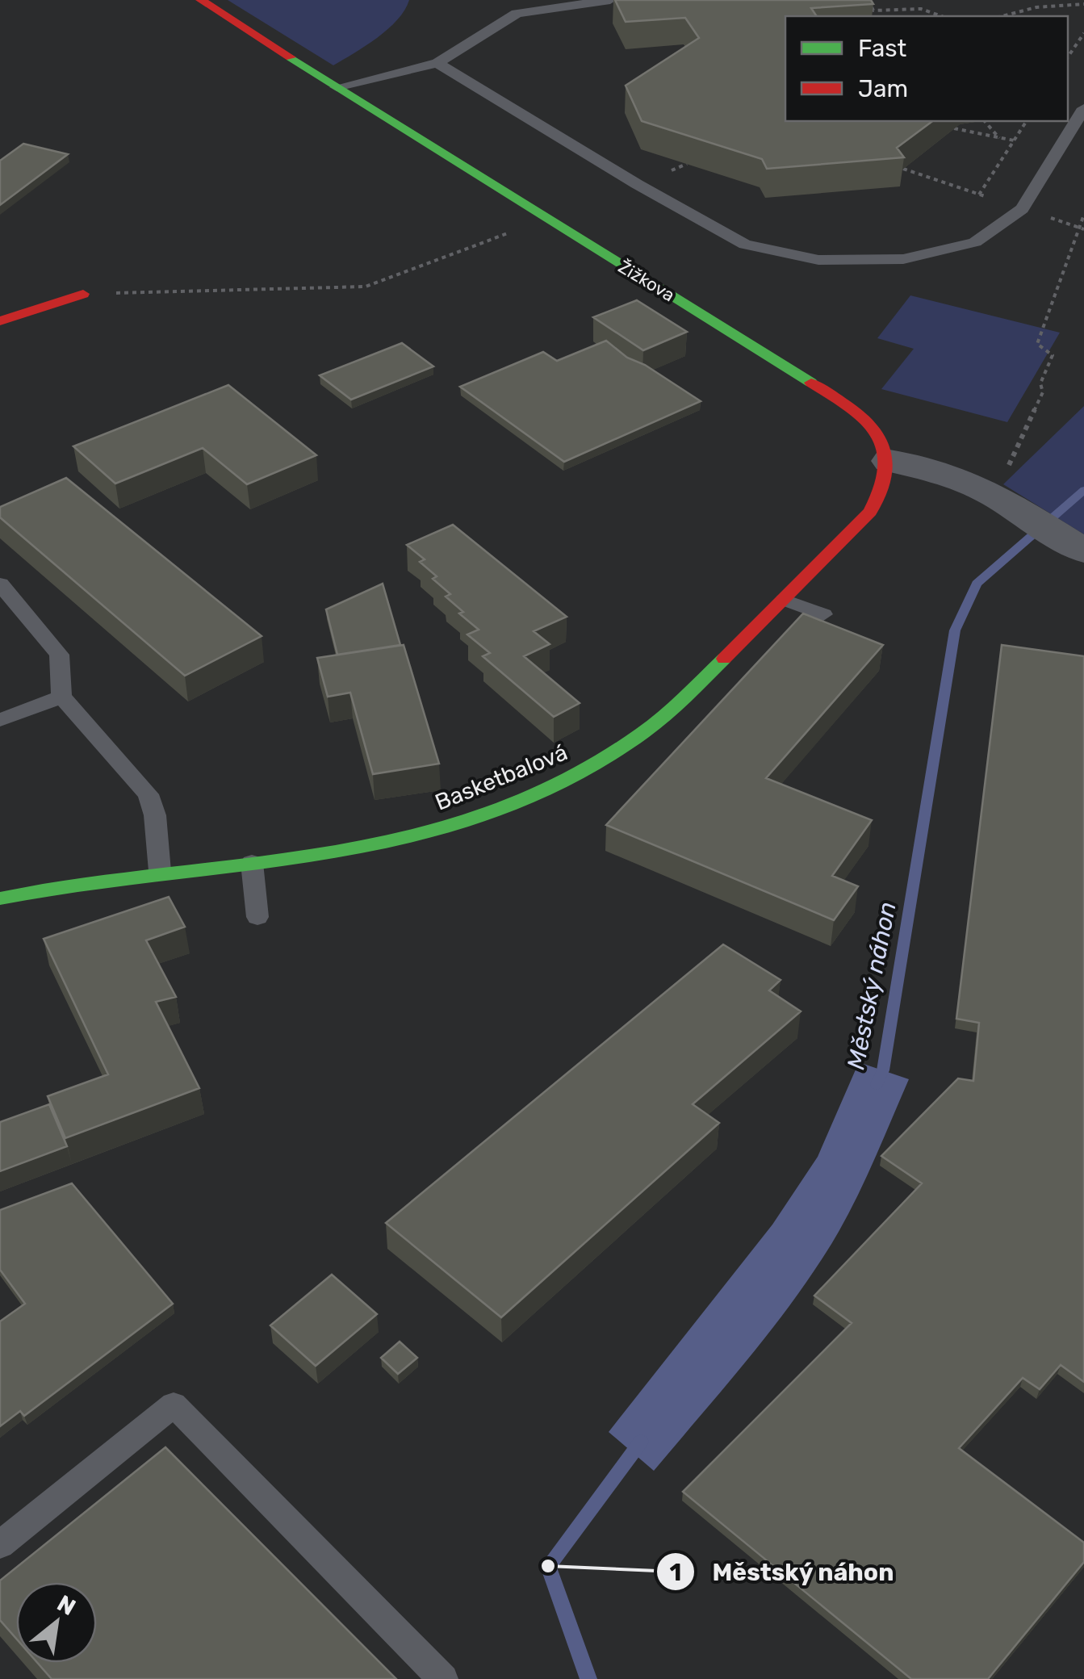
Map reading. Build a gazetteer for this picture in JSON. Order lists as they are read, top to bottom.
{
  "streets": {
    "street": ["Žižkova", "Basketbalová"]
  },
  "crossings": [
    ["Žižkova", "Basketbalová"]
  ],
  "water": ["Městský náhon"],
  "places": ["Městský náhon"],
  "legend": ["Fast", "Jam"],
  "north": "top right"
}
